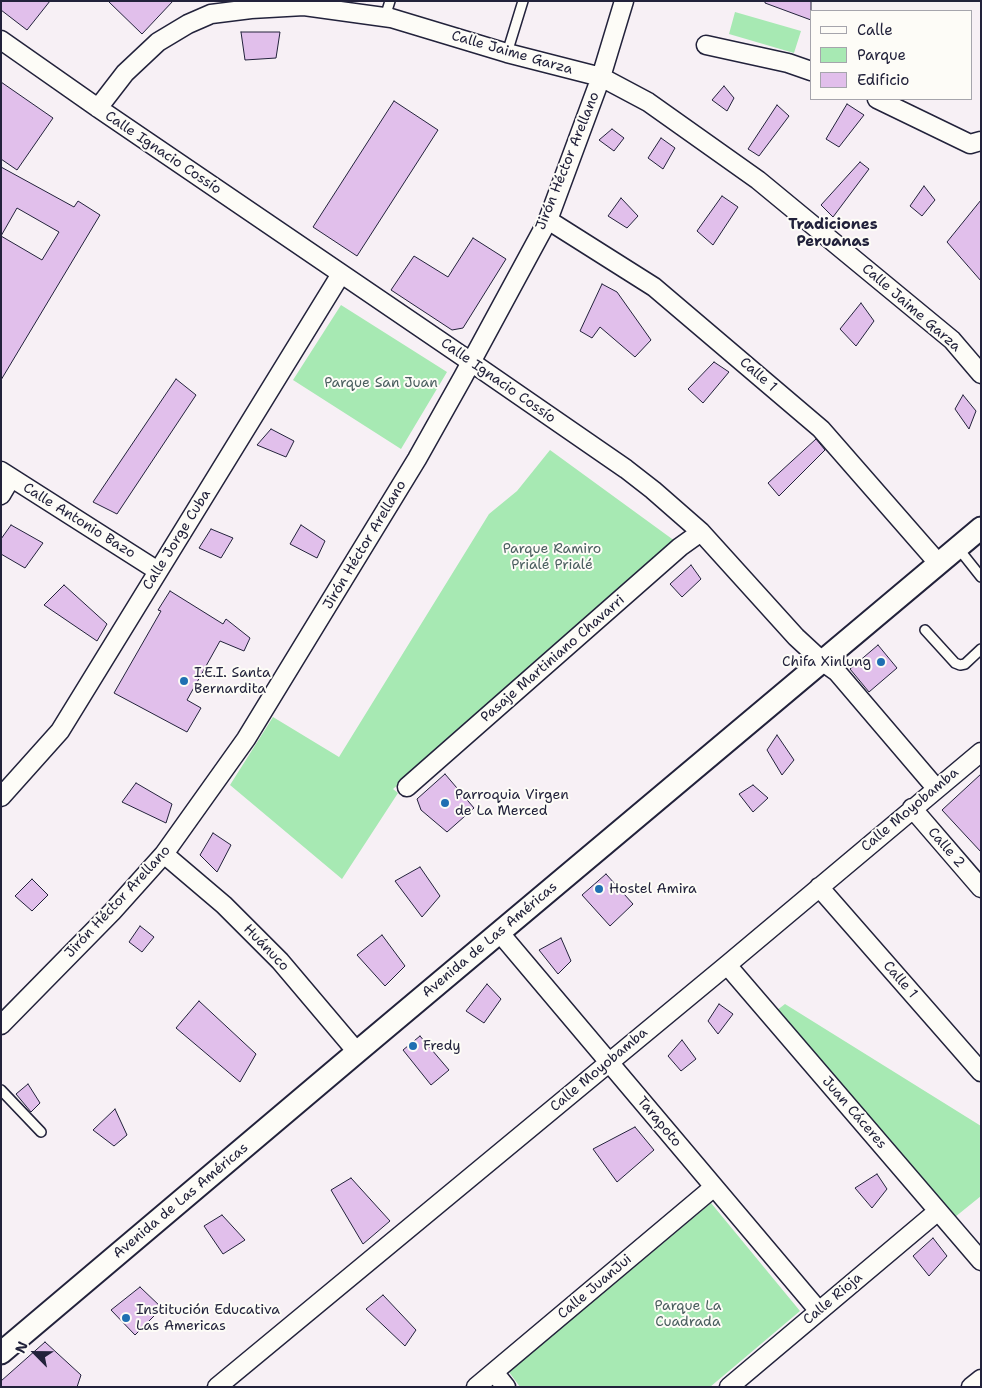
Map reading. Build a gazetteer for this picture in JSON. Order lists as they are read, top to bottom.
{
  "streets": {
    "street": [
      "Calle Jaime Garza",
      "Calle Ignacio Cossío",
      "Jirón Héctor Arellano",
      "Calle 1",
      "Calle Antonio Bazo",
      "Calle Jorge Cuba",
      "Pasaje Martiniano Chavarri",
      "Calle Moyobamba",
      "Calle 2",
      "Avenida de Las Américas",
      "Huánuco",
      "Juan Cáceres",
      "Tarapoto",
      "Calle JuanJui",
      "Calle Rioja"
    ]
  },
  "crossings": [
    ["Calle Jaime Garza", "Calle Ignacio Cossío"],
    ["Calle Jaime Garza", "Jirón Héctor Arellano"],
    ["Calle Ignacio Cossío", "Jirón Héctor Arellano"],
    ["Calle Ignacio Cossío", "Calle Jorge Cuba"],
    ["Calle Ignacio Cossío", "Pasaje Martiniano Chavarri"],
    ["Calle Ignacio Cossío", "Calle Moyobamba"],
    ["Calle Ignacio Cossío", "Avenida de Las Américas"],
    ["Jirón Héctor Arellano", "Calle 1"],
    ["Jirón Héctor Arellano", "Huánuco"],
    ["Calle 1", "Calle Moyobamba"],
    ["Calle 1", "Avenida de Las Américas"],
    ["Calle Antonio Bazo", "Calle Jorge Cuba"],
    ["Calle Moyobamba", "Calle 2"],
    ["Calle Moyobamba", "Juan Cáceres"],
    ["Calle Moyobamba", "Tarapoto"],
    ["Avenida de Las Américas", "Huánuco"],
    ["Avenida de Las Américas", "Tarapoto"],
    ["Juan Cáceres", "Calle Rioja"],
    ["Tarapoto", "Calle JuanJui"],
    ["Tarapoto", "Calle Rioja"]
  ],
  "districts": ["Tradiciones Peruanas"],
  "parks": ["Parque San Juan", "Parque Ramiro Prialé Prialé", "Parque La Cuadrada"],
  "places": [
    "Chifa Xinlung",
    "I.E.I. Santa Bernardita",
    "Parroquia Virgen de La Merced",
    "Hostel Amira",
    "Fredy",
    "Institución Educativa Las Americas"
  ],
  "legend": ["Calle", "Parque", "Edificio"],
  "north": "top left"
}
